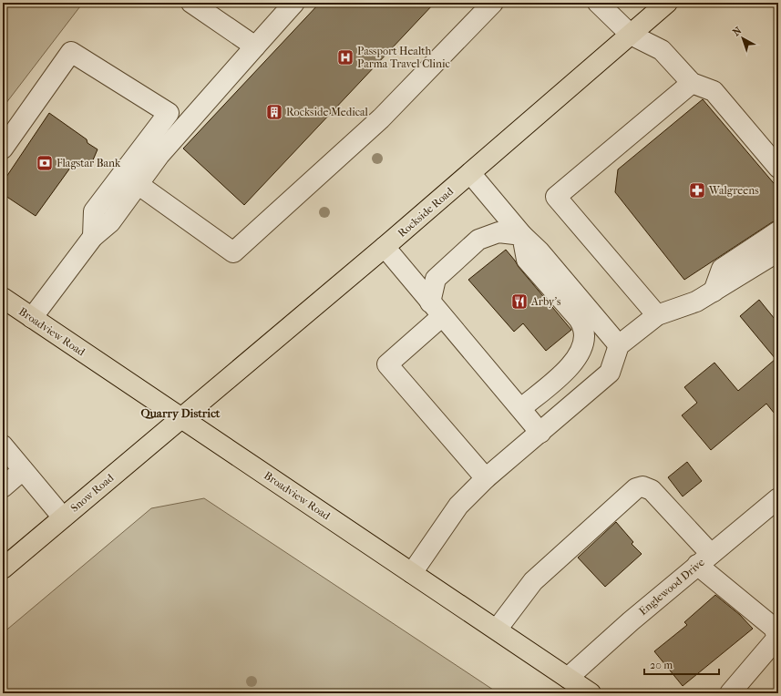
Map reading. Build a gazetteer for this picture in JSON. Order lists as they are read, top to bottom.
{
  "streets": {
    "main road": ["Rockside Road", "Broadview Road", "Snow Road"],
    "street": ["Englewood Drive"]
  },
  "crossings": [
    ["Rockside Road", "Broadview Road"],
    ["Rockside Road", "Snow Road"],
    ["Broadview Road", "Snow Road"],
    ["Broadview Road", "Englewood Drive"]
  ],
  "districts": ["Quarry District"],
  "places": {
    "hospital": ["Passport Health Parma Travel Clinic"],
    "building": ["Rockside Medical"],
    "bank": ["Flagstar Bank"],
    "pharmacy": ["Walgreens"],
    "restaurant": ["Arby's"]
  },
  "scale_bar": "20 m",
  "north": "top left"
}
